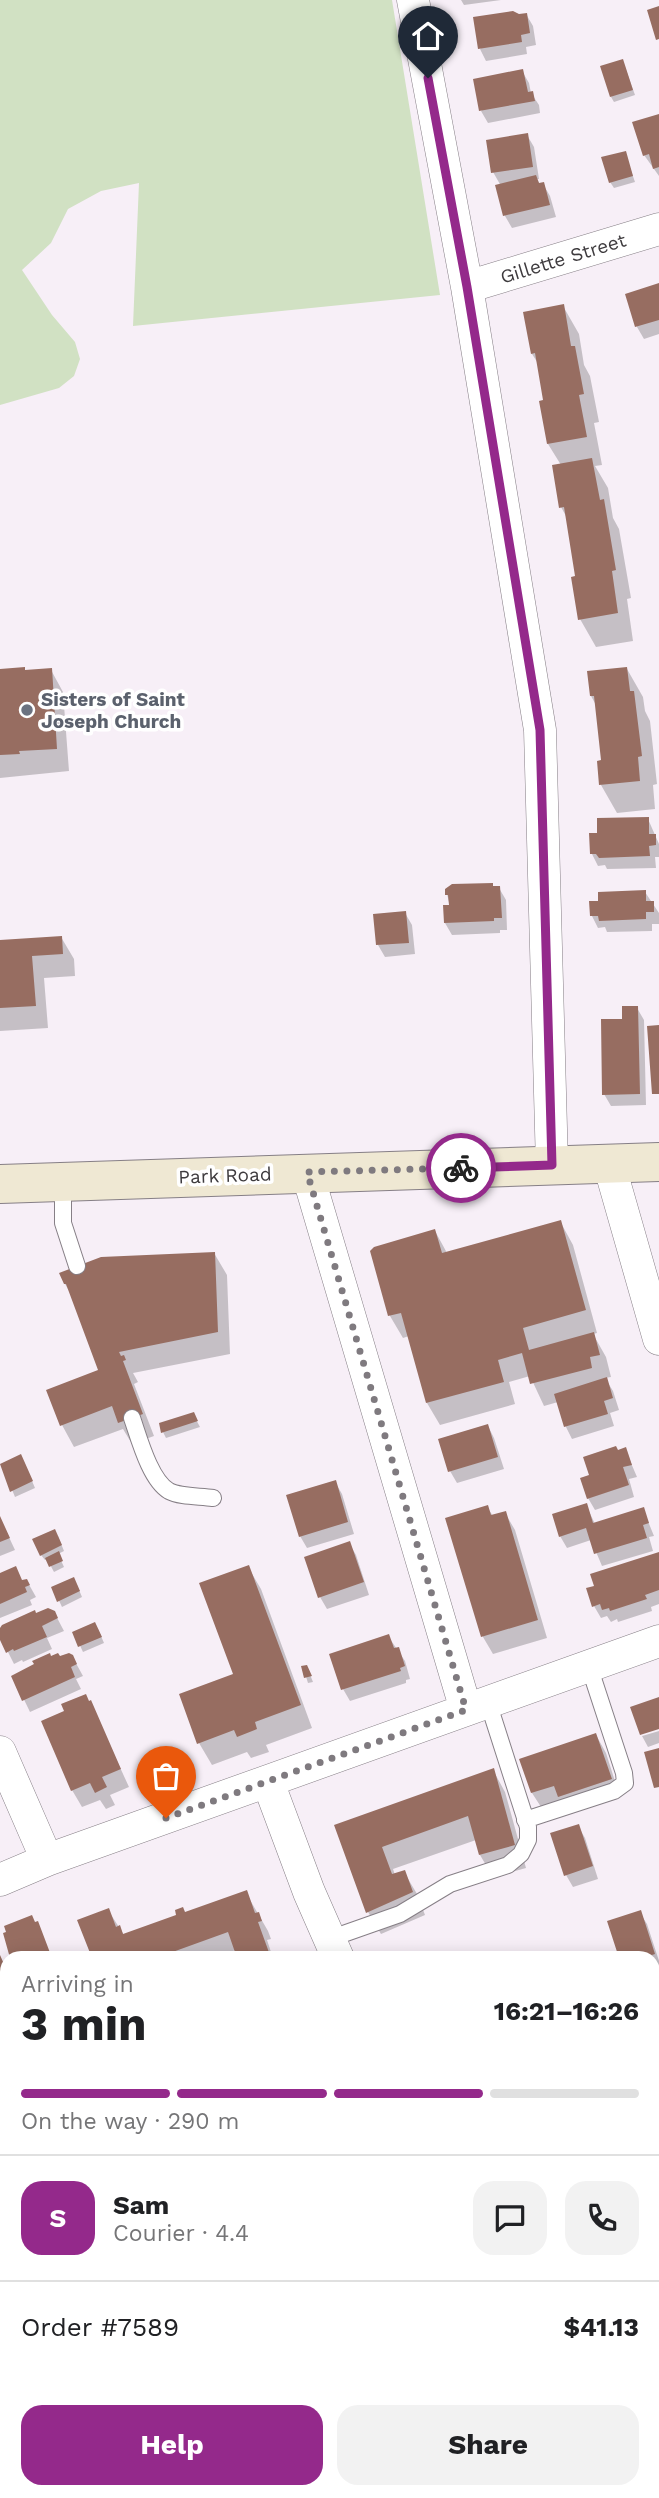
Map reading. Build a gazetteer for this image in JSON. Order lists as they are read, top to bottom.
{
  "streets": {
    "main road": ["Park Road"],
    "street": ["Gillette Street"]
  },
  "places": ["Sisters of Saint Joseph Church"],
  "page": {
    "heading": ["3 min", "Arriving in", "16:21–16:26"],
    "panel": [
      "Sam",
      "Courier · 4.4",
      "Order #7589",
      "$41.13"
    ],
    "bar": "On the way · 290 m",
    "round": "S",
    "buttons": ["Help", "Share"]
  }
}
